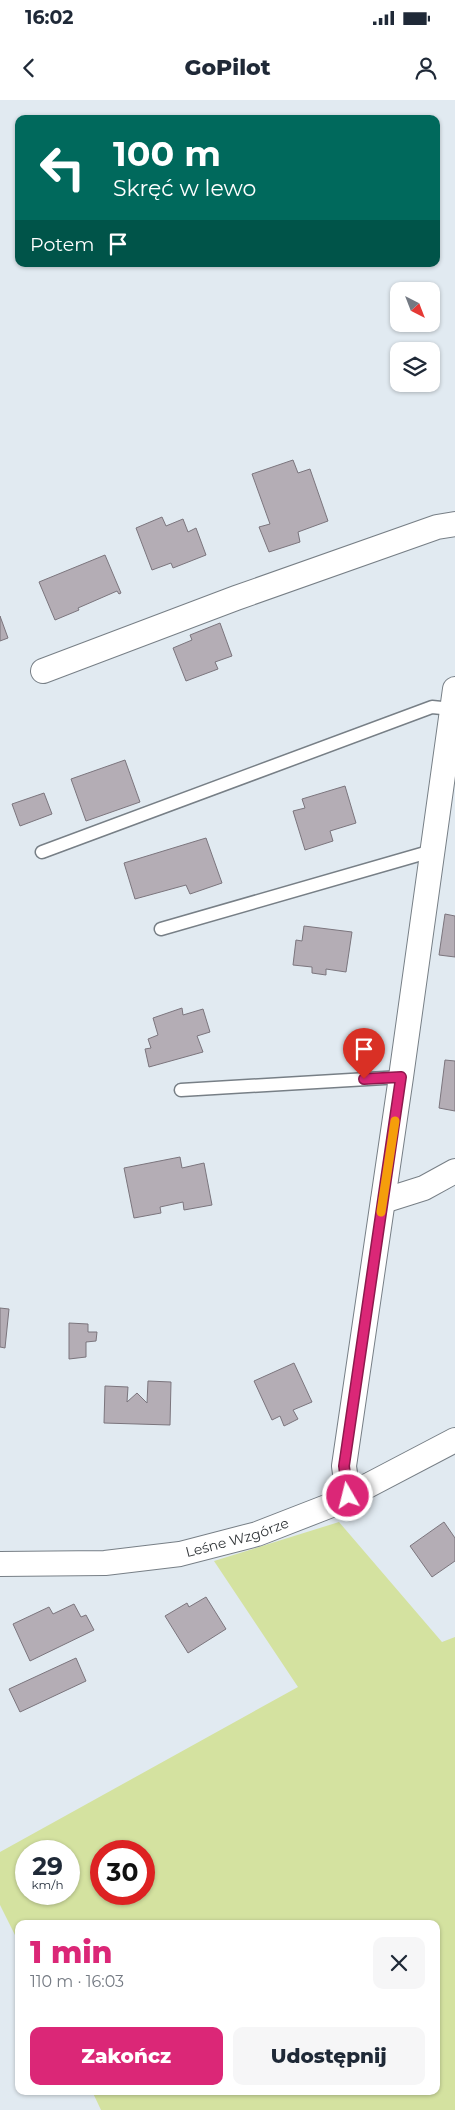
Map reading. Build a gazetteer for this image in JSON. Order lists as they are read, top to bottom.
{
  "streets": {
    "street": ["Leśne Wzgórze"]
  },
  "north": "bottom right",
  "page": {
    "status": "16:02",
    "header": "GoPilot",
    "turn": ["100 m", "Skręć w lewo"],
    "then": "Potem",
    "speed": "29 km/h",
    "limit": "30",
    "heading": ["1 min", "110 m · 16:03"],
    "buttons": ["Zakończ", "Udostępnij"]
  }
}
